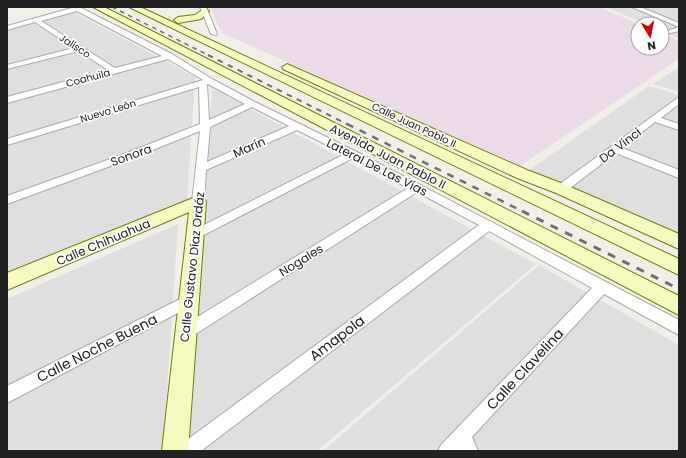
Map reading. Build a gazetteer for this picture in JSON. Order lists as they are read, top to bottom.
{
  "streets": {
    "main road": [
      "Calle Juan Pablo II",
      "Avenida Juan Pablo II",
      "Calle Chihuahua",
      "Calle Gustavo Díaz Ordáz"
    ],
    "street": [
      "Jalisco",
      "Coahuila",
      "Nuevo León",
      "Da Vinci",
      "Marín",
      "Sonora",
      "Lateral De Las Vías",
      "Nogales",
      "Amapola",
      "Calle Noche Buena",
      "Calle Clavelina"
    ]
  },
  "crossings": [
    ["Jalisco", "Coahuila"],
    ["Coahuila", "Lateral De Las Vías"],
    ["Nuevo León", "Lateral De Las Vías"],
    ["Nuevo León", "Calle Gustavo Díaz Ordáz"],
    ["Calle Juan Pablo II", "Da Vinci"],
    ["Marín", "Lateral De Las Vías"],
    ["Marín", "Calle Gustavo Díaz Ordáz"],
    ["Sonora", "Lateral De Las Vías"],
    ["Sonora", "Calle Gustavo Díaz Ordáz"],
    ["Lateral De Las Vías", "Nogales"],
    ["Lateral De Las Vías", "Calle Gustavo Díaz Ordáz"],
    ["Lateral De Las Vías", "Amapola"],
    ["Lateral De Las Vías", "Calle Clavelina"],
    ["Calle Chihuahua", "Calle Gustavo Díaz Ordáz"],
    ["Nogales", "Calle Gustavo Díaz Ordáz"],
    ["Calle Gustavo Díaz Ordáz", "Calle Noche Buena"]
  ],
  "north": "bottom"
}
